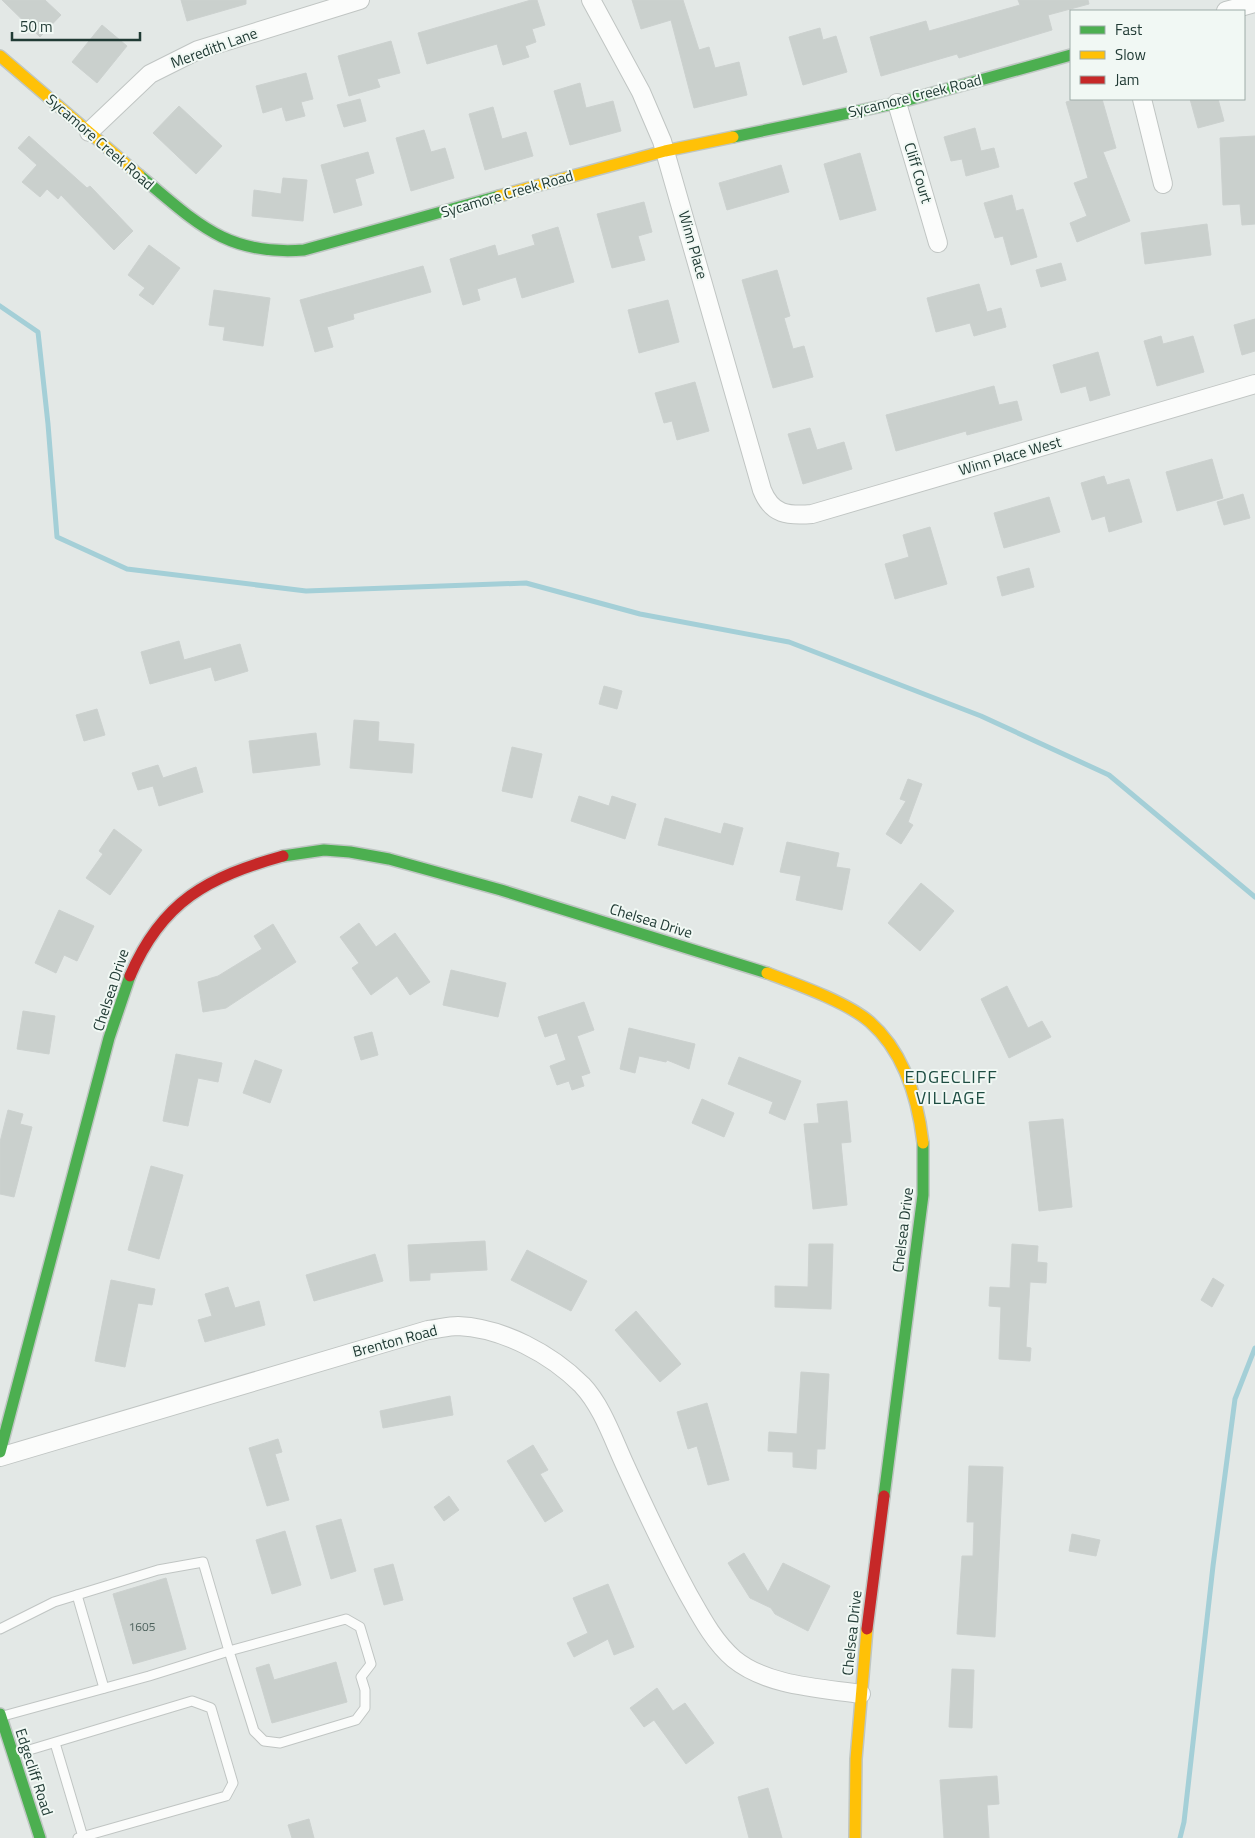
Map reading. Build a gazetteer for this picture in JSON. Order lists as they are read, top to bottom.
{
  "streets": {
    "street": [
      "Meredith Lane",
      "Sycamore Creek Road",
      "Cliff Court",
      "Winn Place",
      "Winn Place West",
      "Chelsea Drive",
      "Brenton Road",
      "Edgecliff Road"
    ]
  },
  "crossings": [
    ["Meredith Lane", "Sycamore Creek Road"],
    ["Sycamore Creek Road", "Cliff Court"],
    ["Sycamore Creek Road", "Winn Place"],
    ["Winn Place", "Winn Place West"],
    ["Chelsea Drive", "Brenton Road"]
  ],
  "districts": ["EDGECLIFF VILLAGE"],
  "house_numbers": ["1605"],
  "legend": ["Fast", "Slow", "Jam"],
  "scale_bar": "50 m"
}
